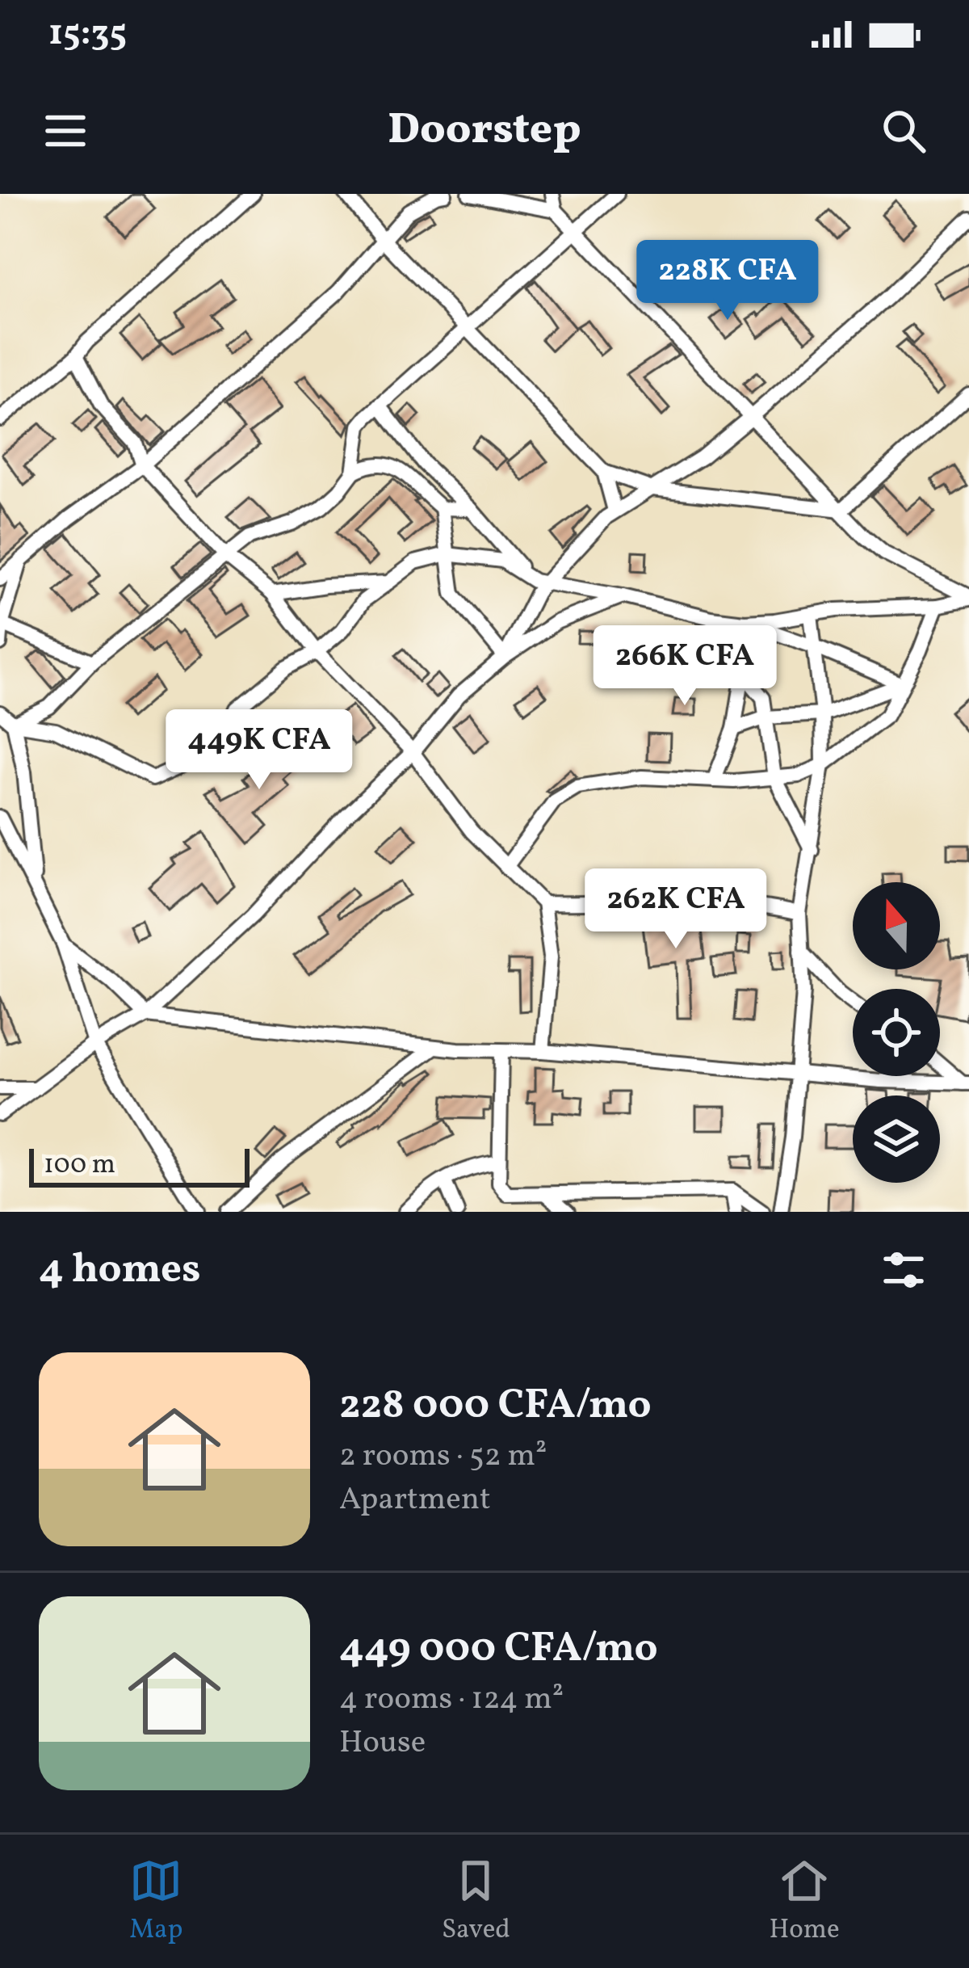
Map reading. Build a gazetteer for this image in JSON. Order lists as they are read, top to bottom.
{
  "scale_bar": "100 m",
  "north": "top",
  "page": {
    "status": "15:35",
    "header": "Doorstep",
    "price": [
      "228K CFA",
      "266K CFA",
      "449K CFA",
      "262K CFA"
    ],
    "scale": "100 m",
    "heading": "4 homes",
    "list": [
      {
        "name": "228 000 CFA/mo",
        "note": "2 rooms · 52 m² · Apartment"
      },
      {
        "name": "449 000 CFA/mo",
        "note": "4 rooms · 124 m² · House"
      }
    ],
    "tabs": ["Map", "Saved", "Home"]
  }
}
